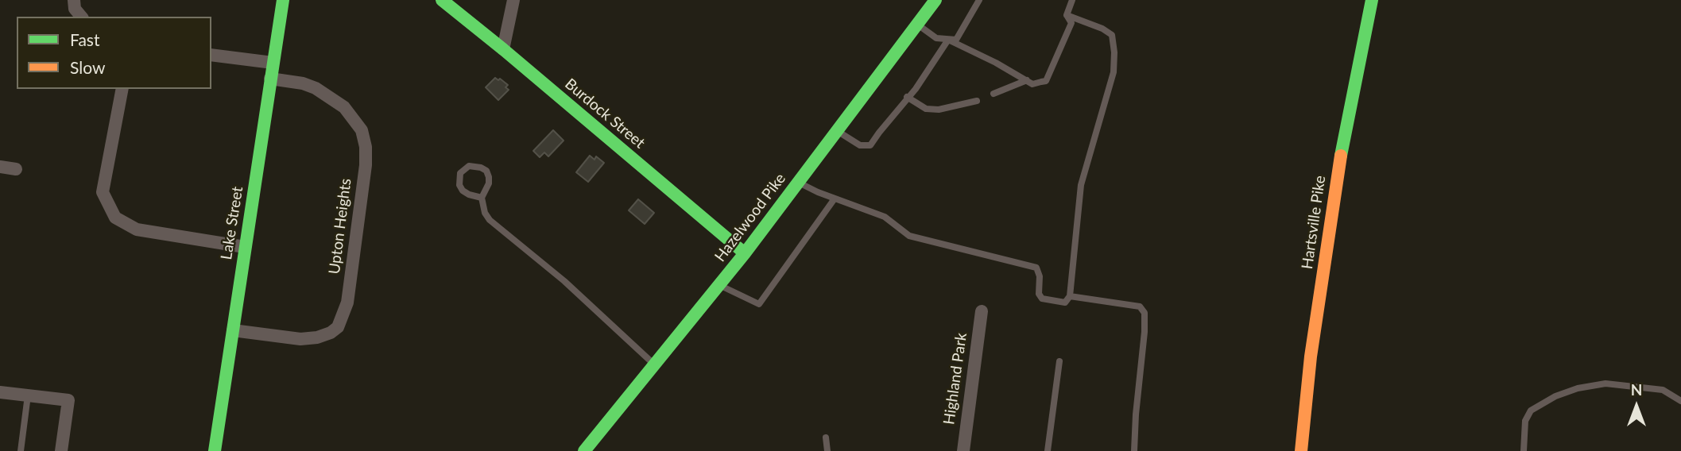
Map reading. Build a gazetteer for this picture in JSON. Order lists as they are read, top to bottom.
{
  "streets": {
    "street": [
      "Burdock Street",
      "Hazelwood Pike",
      "Hartsville Pike",
      "Lake Street",
      "Upton Heights",
      "Highland Park"
    ]
  },
  "crossings": [
    ["Burdock Street", "Hazelwood Pike"],
    ["Lake Street", "Upton Heights"]
  ],
  "legend": ["Fast", "Slow"],
  "north": "top"
}
